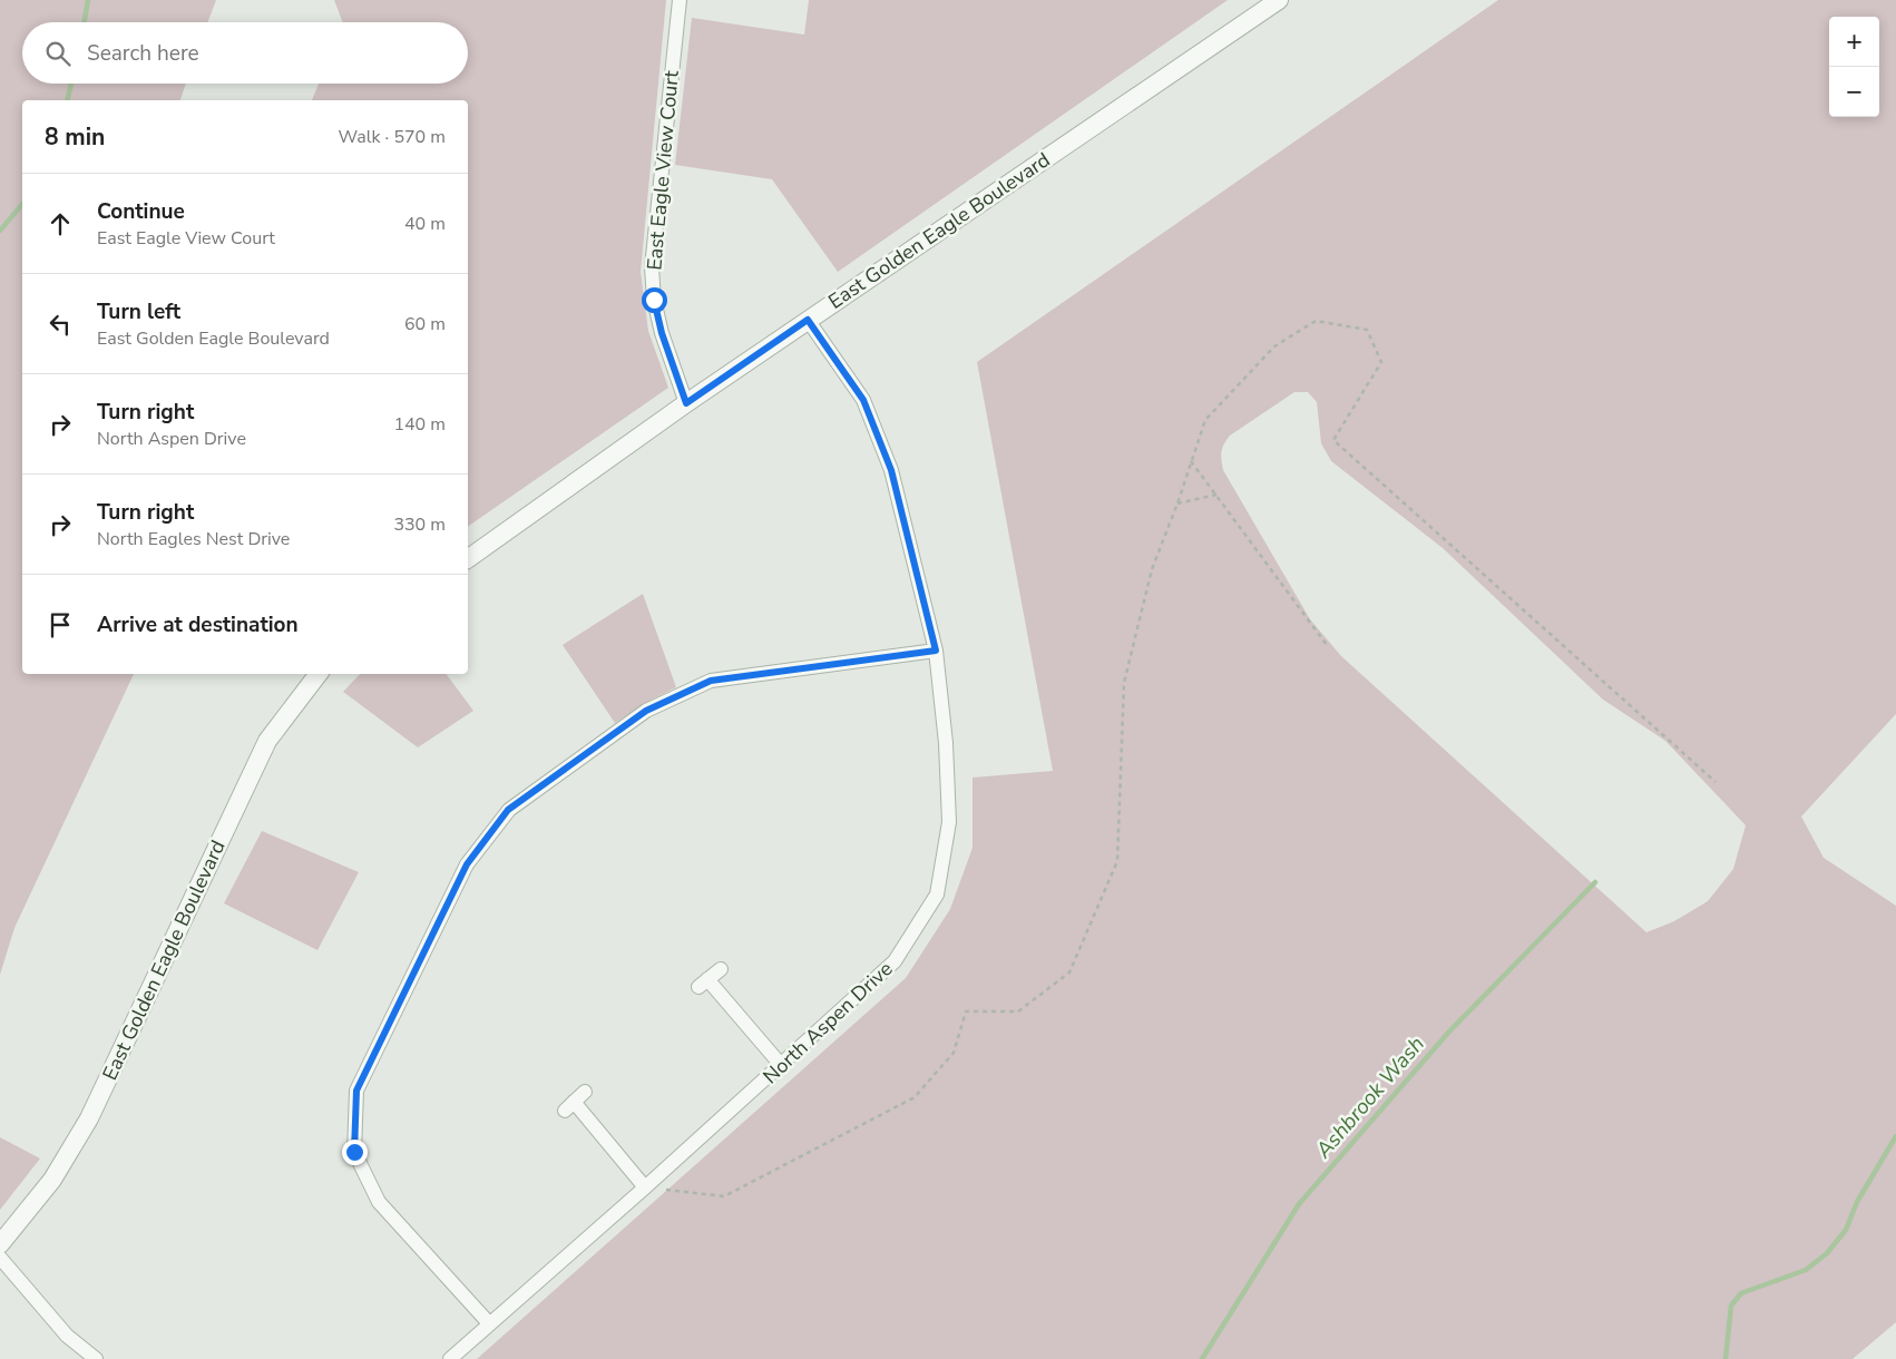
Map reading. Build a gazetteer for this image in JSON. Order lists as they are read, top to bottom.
{
  "streets": {
    "street": ["East Eagle View Court", "East Golden Eagle Boulevard", "North Aspen Drive"]
  },
  "crossings": [
    ["East Eagle View Court", "East Golden Eagle Boulevard"],
    ["East Golden Eagle Boulevard", "North Aspen Drive"]
  ],
  "water": ["Ashbrook Wash"],
  "page": {
    "map_buttons": ["+", "−"],
    "search": "Search here",
    "heading": ["8 min", "Walk · 570 m"],
    "list": [
      ["Continue", "East Eagle View Court", "40 m"],
      ["Turn left", "East Golden Eagle Boulevard", "60 m"],
      ["Turn right", "North Aspen Drive", "140 m"],
      ["Turn right", "North Eagles Nest Drive", "330 m"],
      "Arrive at destination"
    ]
  }
}
